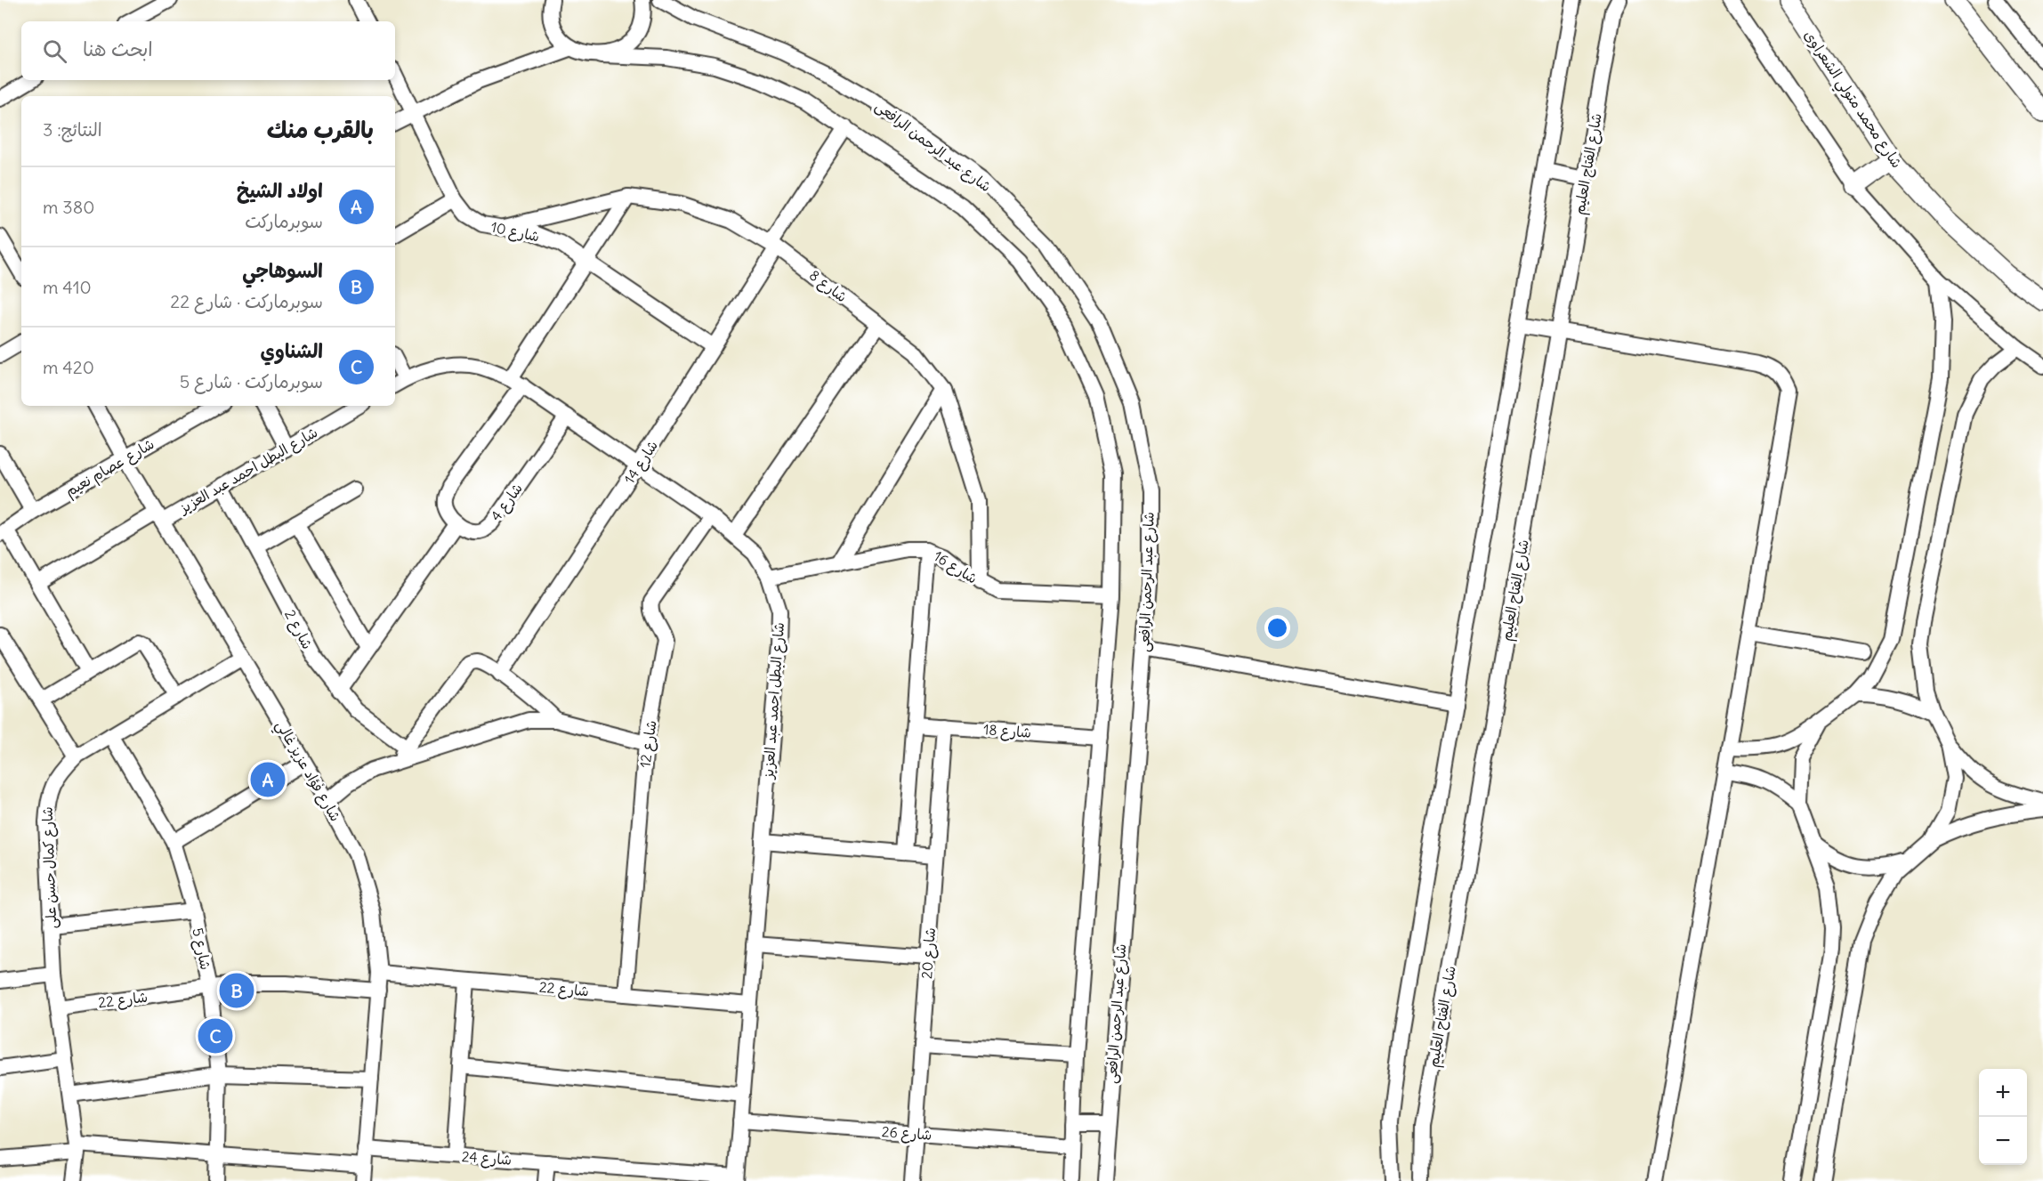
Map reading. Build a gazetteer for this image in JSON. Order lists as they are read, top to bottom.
{
  "streets": {
    "street": [
      "شارع محمد متولي الشعراوى",
      "شارع عبد الرحمن الرافعى",
      "شارع الفتاح العليم",
      "شارع 10",
      "شارع 8",
      "شارع 14",
      "شارع عصام نعيم",
      "شارع البطل احمد عبد العزيز",
      "شارع 4",
      "شارع 16",
      "شارع 2",
      "شارع 18",
      "شارع 12",
      "شارع فؤاد عزيز غالي",
      "شارع كمال حسن على",
      "شارع 5",
      "شارع 20",
      "شارع 22",
      "شارع 26",
      "شارع 24"
    ]
  },
  "crossings": [
    ["شارع 10", "شارع 8"],
    ["شارع 10", "شارع 14"],
    ["شارع 8", "شارع 14"],
    ["شارع 8", "شارع 16"],
    ["شارع 14", "شارع البطل احمد عبد العزيز"],
    ["شارع عصام نعيم", "شارع فؤاد عزيز غالي"],
    ["شارع البطل احمد عبد العزيز", "شارع 4"],
    ["شارع البطل احمد عبد العزيز", "شارع 16"],
    ["شارع البطل احمد عبد العزيز", "شارع 2"],
    ["شارع البطل احمد عبد العزيز", "شارع 12"],
    ["شارع البطل احمد عبد العزيز", "شارع فؤاد عزيز غالي"],
    ["شارع البطل احمد عبد العزيز", "شارع 22"],
    ["شارع البطل احمد عبد العزيز", "شارع 26"],
    ["شارع البطل احمد عبد العزيز", "شارع 24"],
    ["شارع 18", "شارع 20"],
    ["شارع 12", "شارع 22"],
    ["شارع فؤاد عزيز غالي", "شارع كمال حسن على"],
    ["شارع فؤاد عزيز غالي", "شارع 22"],
    ["شارع فؤاد عزيز غالي", "شارع 24"],
    ["شارع كمال حسن على", "شارع 5"],
    ["شارع كمال حسن على", "شارع 22"],
    ["شارع 5", "شارع 22"],
    ["شارع 20", "شارع 26"]
  ],
  "page": {
    "search": "ابحث هنا",
    "heading": ["بالقرب منك", "النتائج: 3"],
    "list": [
      {
        "mark": "A",
        "name": "اولاد الشيخ",
        "note": "سوبرماركت",
        "value": "380 m"
      },
      {
        "mark": "B",
        "name": "السوهاجي",
        "note": "سوبرماركت · شارع 22",
        "value": "410 m"
      },
      {
        "mark": "C",
        "name": "الشناوي",
        "note": "سوبرماركت · شارع 5",
        "value": "420 m"
      }
    ],
    "pins": ["A", "B", "C"],
    "map_buttons": ["+", "−"]
  }
}
